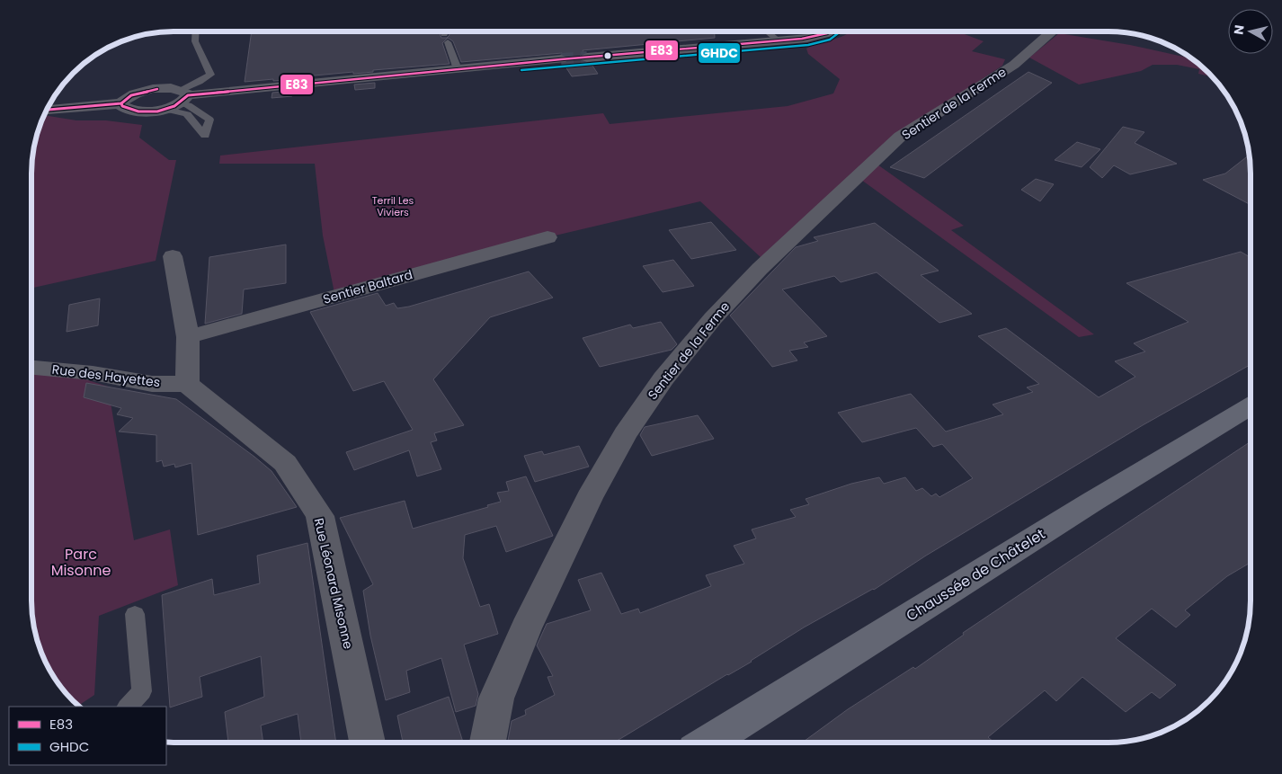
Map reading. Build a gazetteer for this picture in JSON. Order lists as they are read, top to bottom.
{
  "streets": {
    "main road": ["Chaussée de Châtelet"],
    "street": [
      "Sentier de la Ferme",
      "Sentier Baltard",
      "Rue des Hayettes",
      "Rue Léonard Misonne"
    ]
  },
  "crossings": [
    ["Rue des Hayettes", "Rue Léonard Misonne"]
  ],
  "parks": ["Terril Les Viviers", "Parc Misonne"],
  "lines": ["transit line E83", "transit line GHDC"],
  "legend": ["E83", "GHDC"],
  "north": "left"
}
